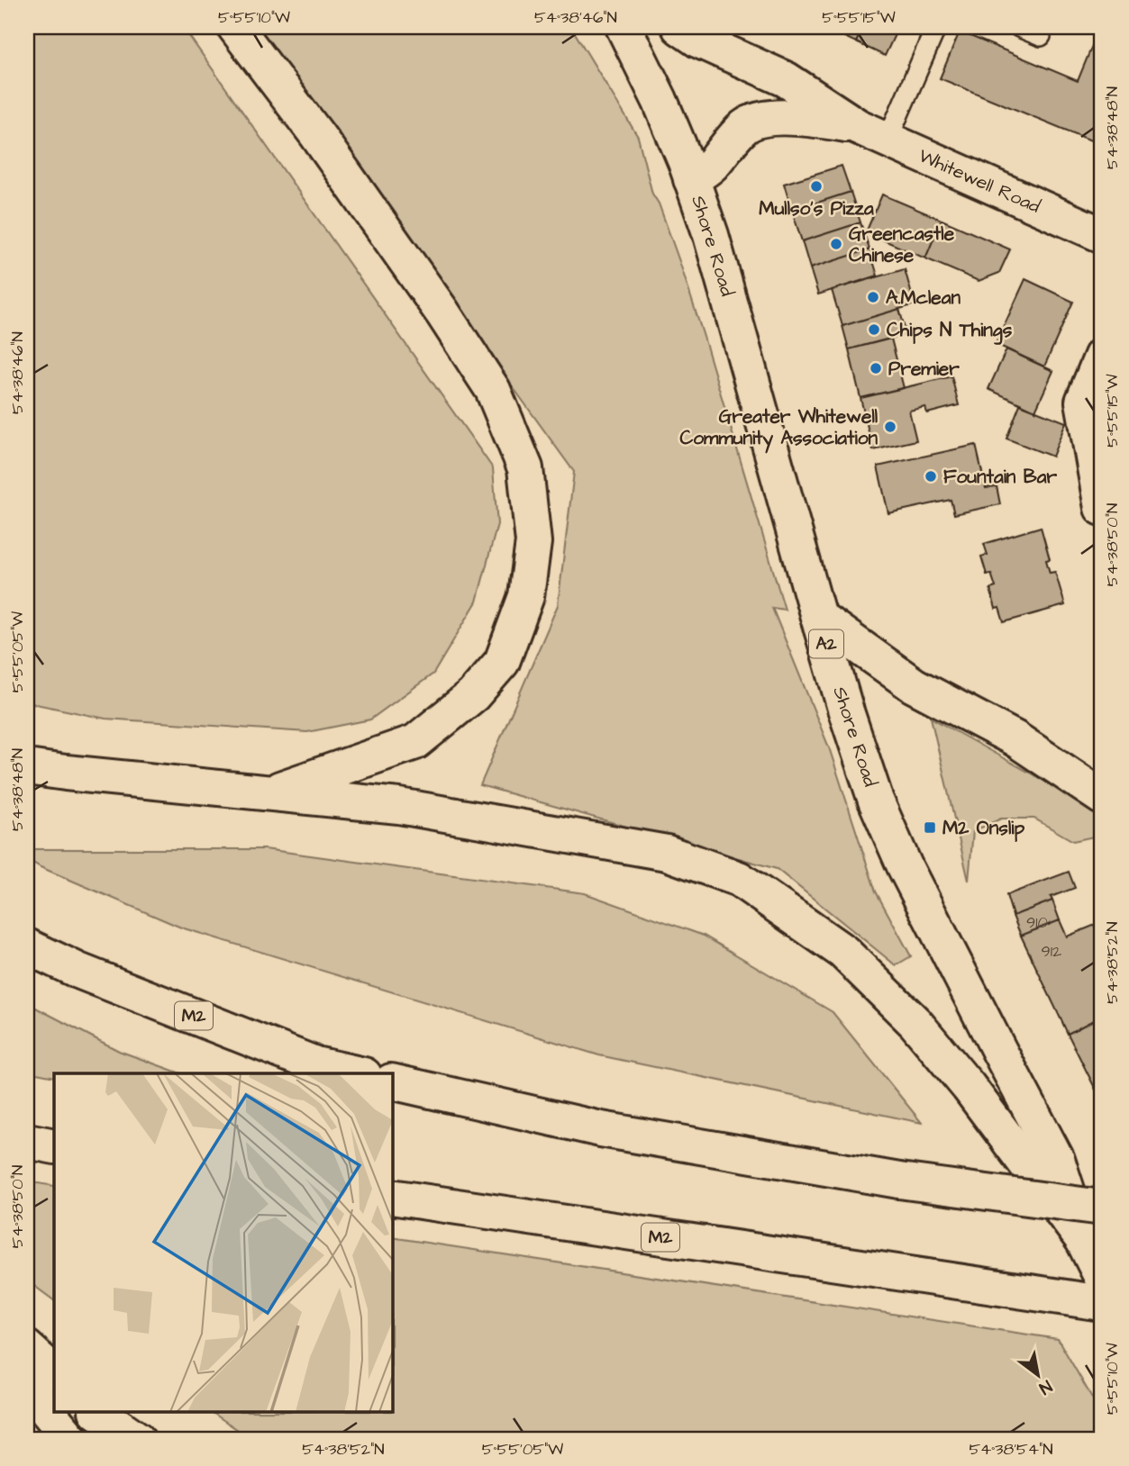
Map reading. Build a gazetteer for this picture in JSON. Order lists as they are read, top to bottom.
{
  "streets": {
    "main road": [
      "Whitewell Road",
      "Shore Road",
      "A2",
      "M2"
    ]
  },
  "crossings": [
    ["Whitewell Road", "Shore Road"]
  ],
  "places": {
    "other": [
      "Mullso's Pizza",
      "Greencastle Chinese",
      "A.Mclean",
      "Chips N Things",
      "Premier",
      "Greater Whitewell Community Association",
      "Fountain Bar"
    ],
    "transit": ["M2 Onslip"]
  },
  "house_numbers": ["910", "912"],
  "north": "bottom right",
  "coordinates": [
    "5°55'10\"W",
    "54°38'46\"N",
    "5°55'15\"W",
    "54°38'48\"N",
    "54°38'50\"N",
    "5°55'05\"W",
    "54°38'52\"N",
    "54°38'54\"N"
  ]
}
